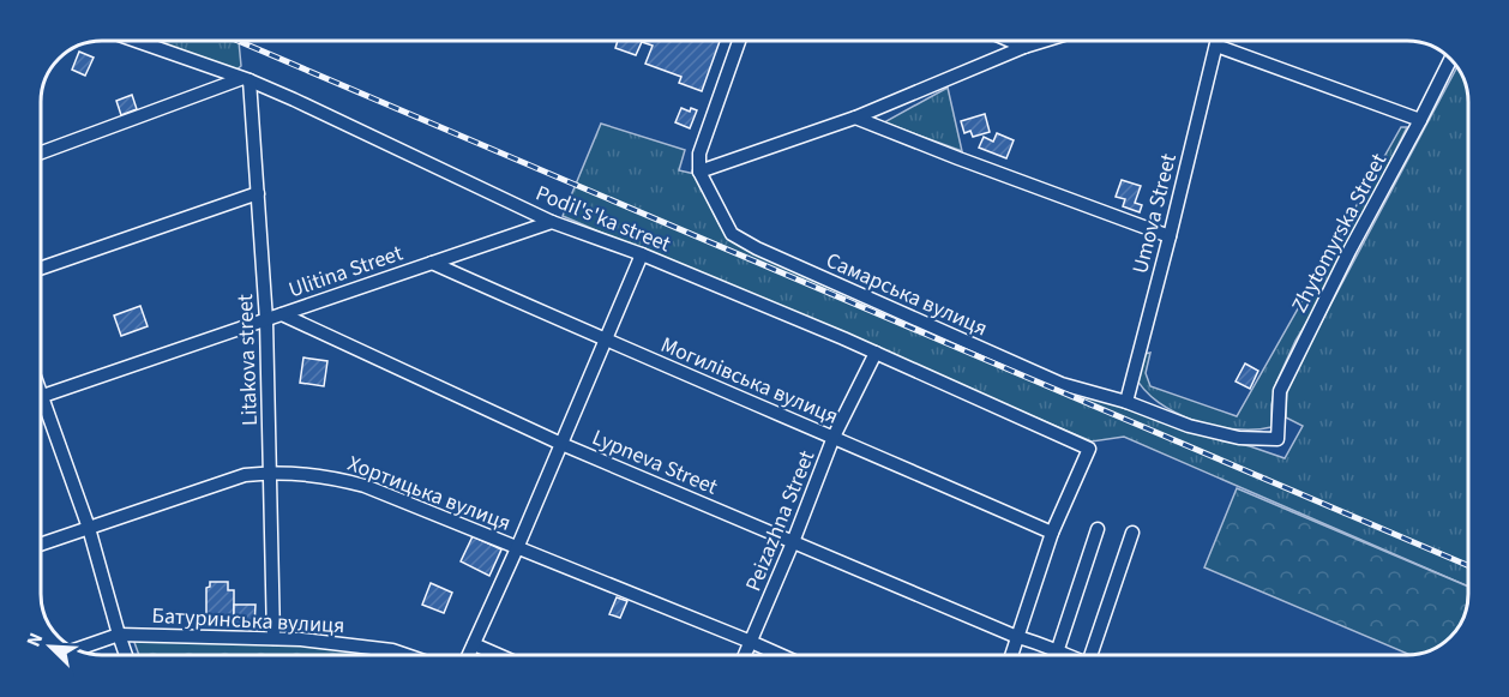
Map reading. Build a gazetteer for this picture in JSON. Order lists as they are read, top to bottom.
{
  "streets": {
    "street": [
      "Umova Street",
      "Podil's'ka street",
      "Zhytomyrska Street",
      "Ulitina Street",
      "Самарська вулиця",
      "Litakova street",
      "Могилівська вулиця",
      "Lypneva Street",
      "Хортицька вулиця",
      "Peizazhna Street",
      "Батуринська вулиця"
    ]
  },
  "crossings": [
    ["Umova Street", "Самарська вулиця"],
    ["Podil's'ka street", "Ulitina Street"],
    ["Podil's'ka street", "Litakova street"],
    ["Podil's'ka street", "Могилівська вулиця"],
    ["Podil's'ka street", "Peizazhna Street"],
    ["Zhytomyrska Street", "Самарська вулиця"],
    ["Ulitina Street", "Litakova street"],
    ["Ulitina Street", "Могилівська вулиця"],
    ["Ulitina Street", "Lypneva Street"],
    ["Litakova street", "Хортицька вулиця"],
    ["Litakova street", "Батуринська вулиця"],
    ["Могилівська вулиця", "Peizazhna Street"],
    ["Lypneva Street", "Peizazhna Street"],
    ["Хортицька вулиця", "Peizazhna Street"]
  ],
  "north": "top left"
}
